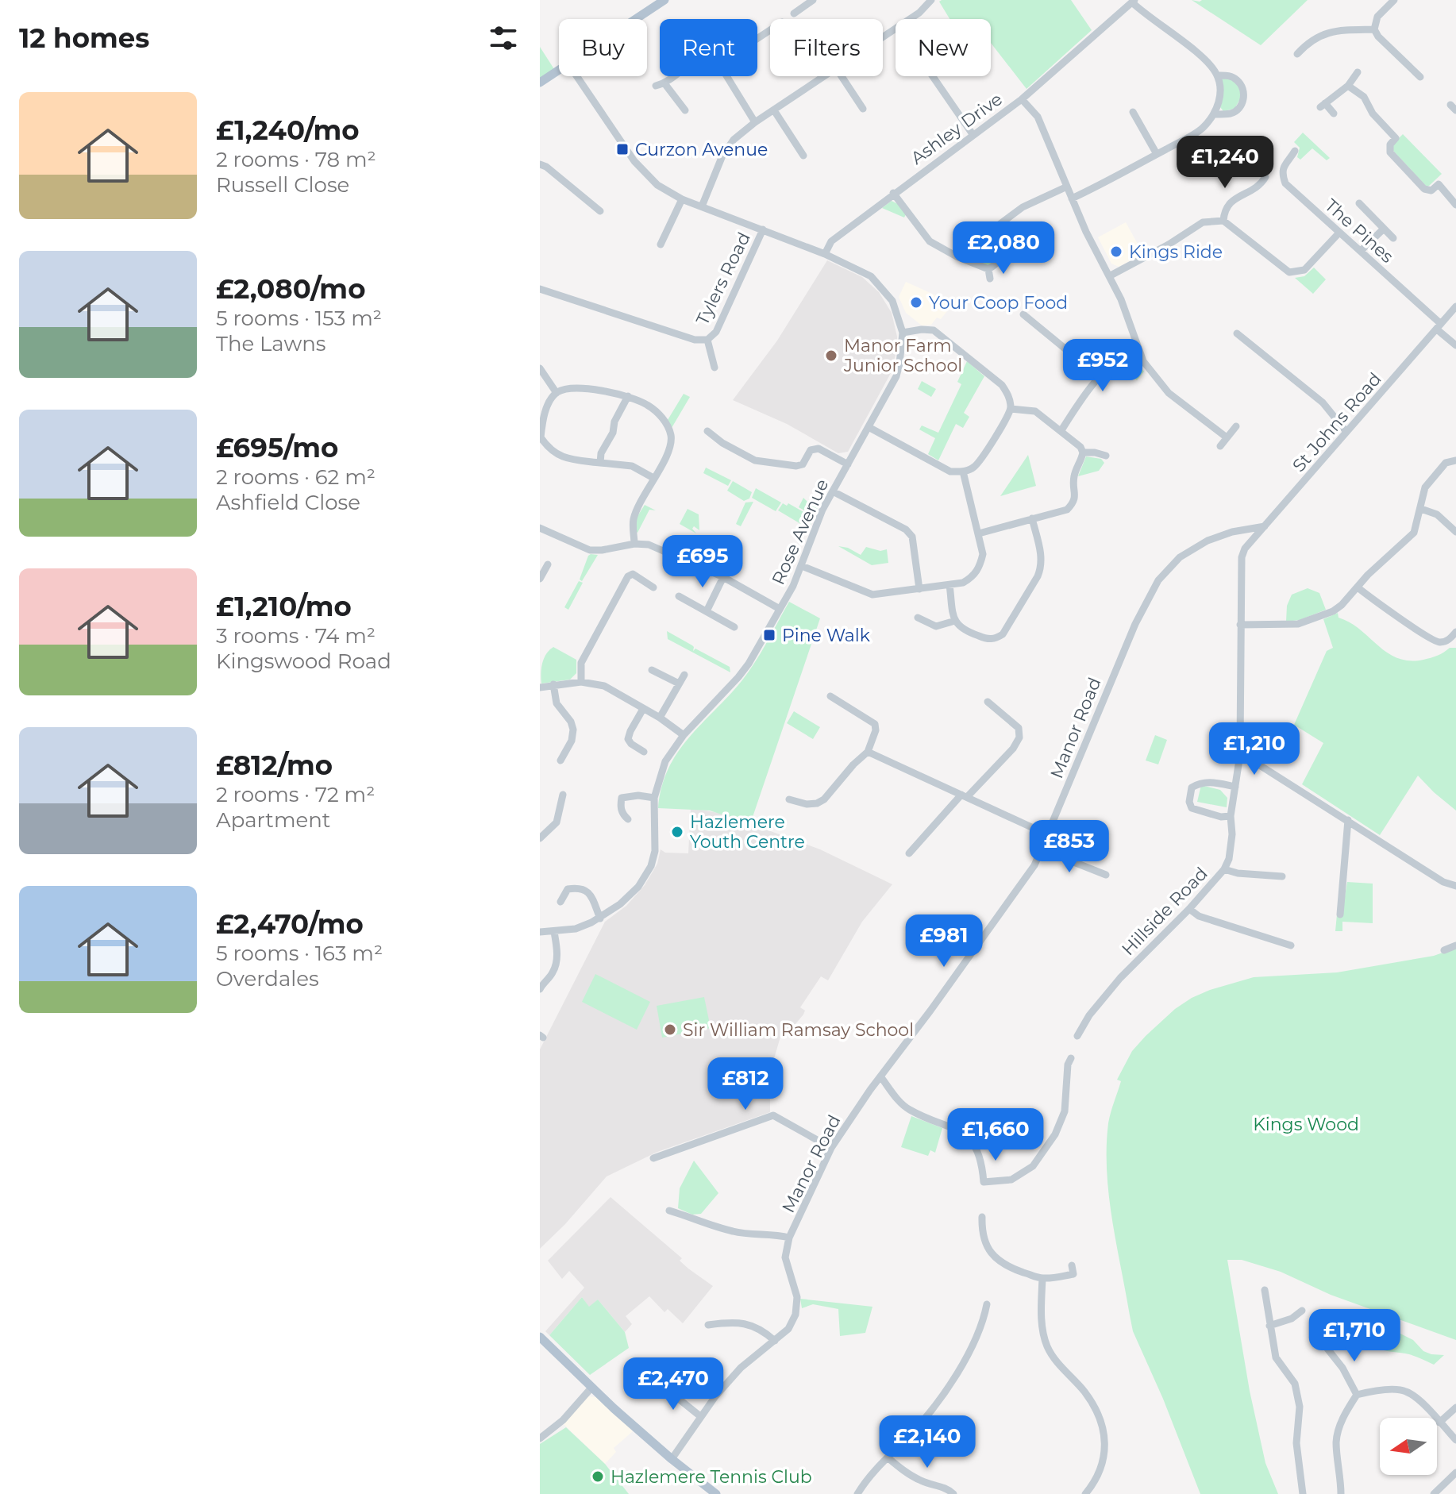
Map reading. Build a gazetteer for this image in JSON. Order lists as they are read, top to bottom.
{
  "streets": {
    "street": [
      "Ashley Drive",
      "The Pines",
      "Tylers Road",
      "St Johns Road",
      "Rose Avenue",
      "Manor Road",
      "Hillside Road"
    ]
  },
  "crossings": [
    ["Ashley Drive", "Rose Avenue"],
    ["The Pines", "St Johns Road"],
    ["Tylers Road", "Rose Avenue"],
    ["St Johns Road", "Manor Road"],
    ["St Johns Road", "Hillside Road"]
  ],
  "parks": ["Kings Wood"],
  "places": {
    "transit": ["Curzon Avenue", "Pine Walk"],
    "other": [
      "Kings Ride",
      "Your Coop Food",
      "Manor Farm Junior School",
      "Hazlemere Youth Centre",
      "Sir William Ramsay School",
      "Hazlemere Tennis Club"
    ]
  },
  "north": "left",
  "page": {
    "heading": "12 homes",
    "chip": [
      "Buy",
      "Rent",
      "Filters",
      "New"
    ],
    "list": [
      {
        "name": "£1,240/mo",
        "note": "2 rooms · 78 m² · Russell Close"
      },
      {
        "name": "£2,080/mo",
        "note": "5 rooms · 153 m² · The Lawns"
      },
      {
        "name": "£695/mo",
        "note": "2 rooms · 62 m² · Ashfield Close"
      },
      {
        "name": "£1,210/mo",
        "note": "3 rooms · 74 m² · Kingswood Road"
      },
      {
        "name": "£812/mo",
        "note": "2 rooms · 72 m² · Apartment"
      },
      {
        "name": "£2,470/mo",
        "note": "5 rooms · 163 m² · Overdales"
      }
    ],
    "price": [
      "£1,240",
      "£2,080",
      "£952",
      "£695",
      "£1,210",
      "£853",
      "£981",
      "£812",
      "£1,660",
      "£1,710",
      "£2,470",
      "£2,140"
    ]
  }
}
